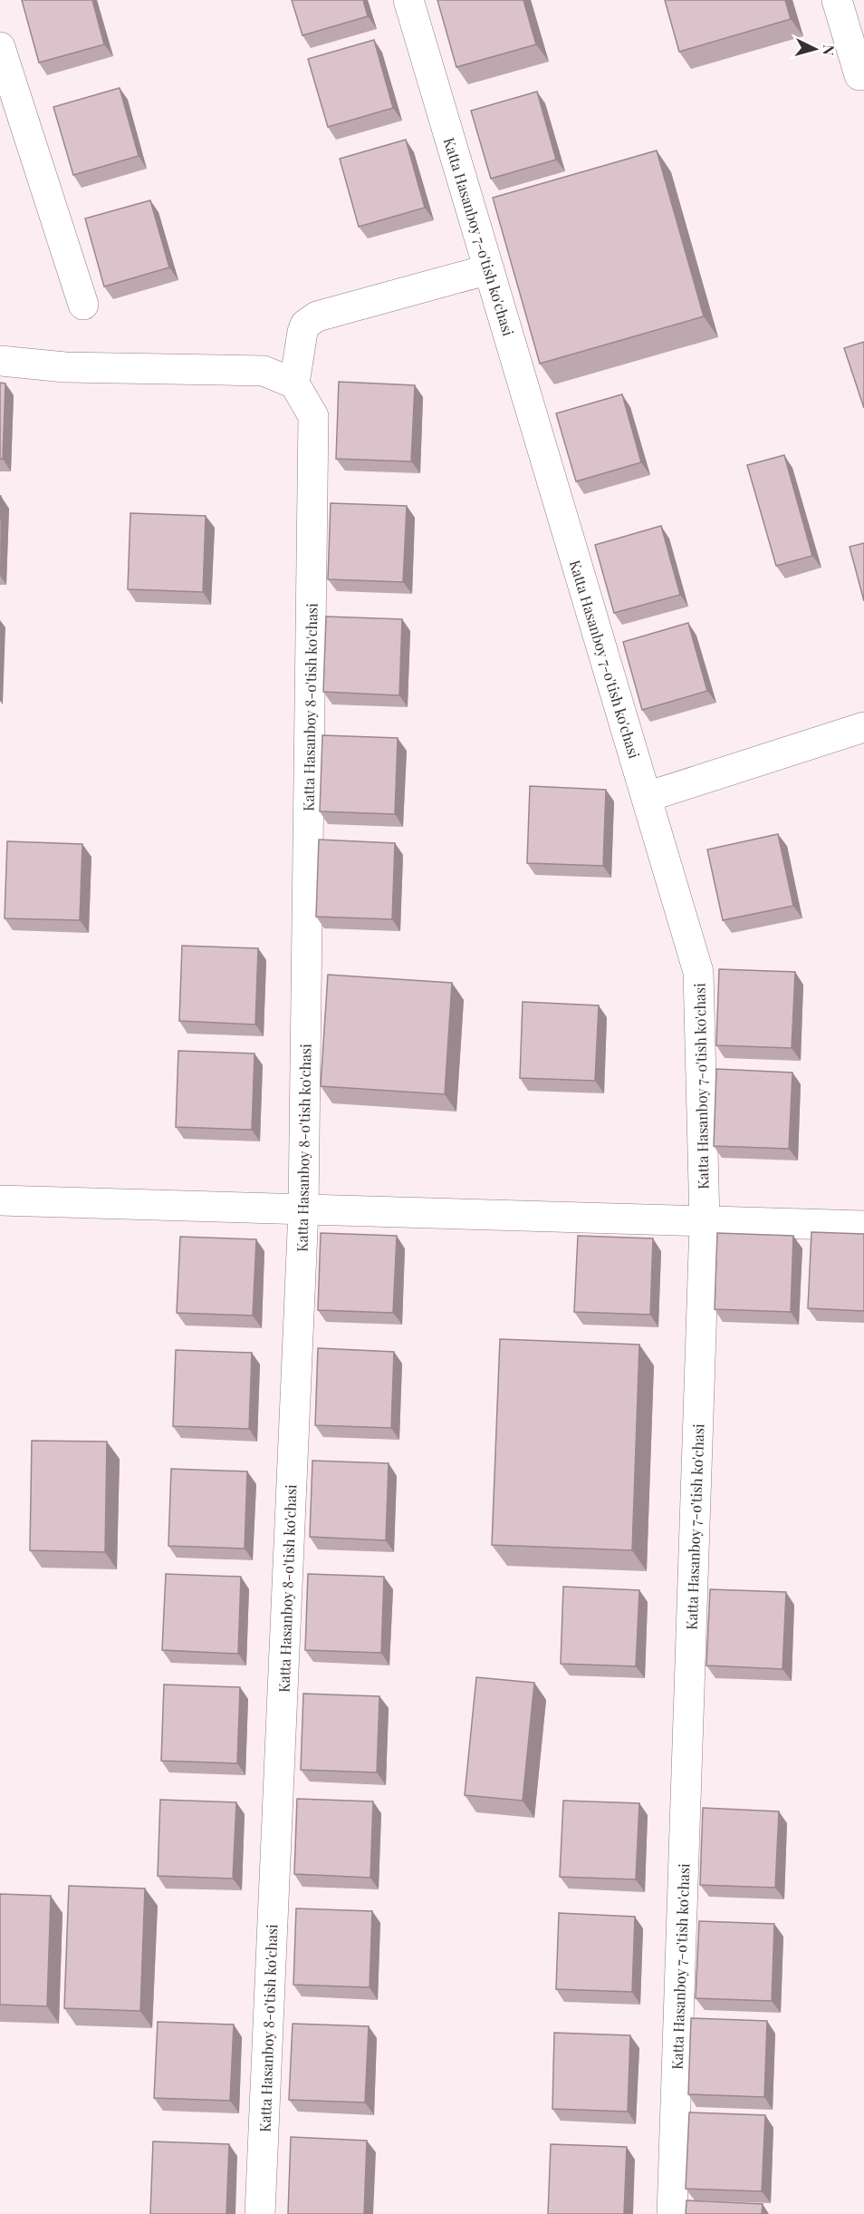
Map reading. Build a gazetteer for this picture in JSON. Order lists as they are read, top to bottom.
{
  "streets": {
    "street": ["Katta Hasanboy 7-o'tish ko'chasi", "Katta Hasanboy 8-o'tish ko'chasi"]
  },
  "north": "right"
}
